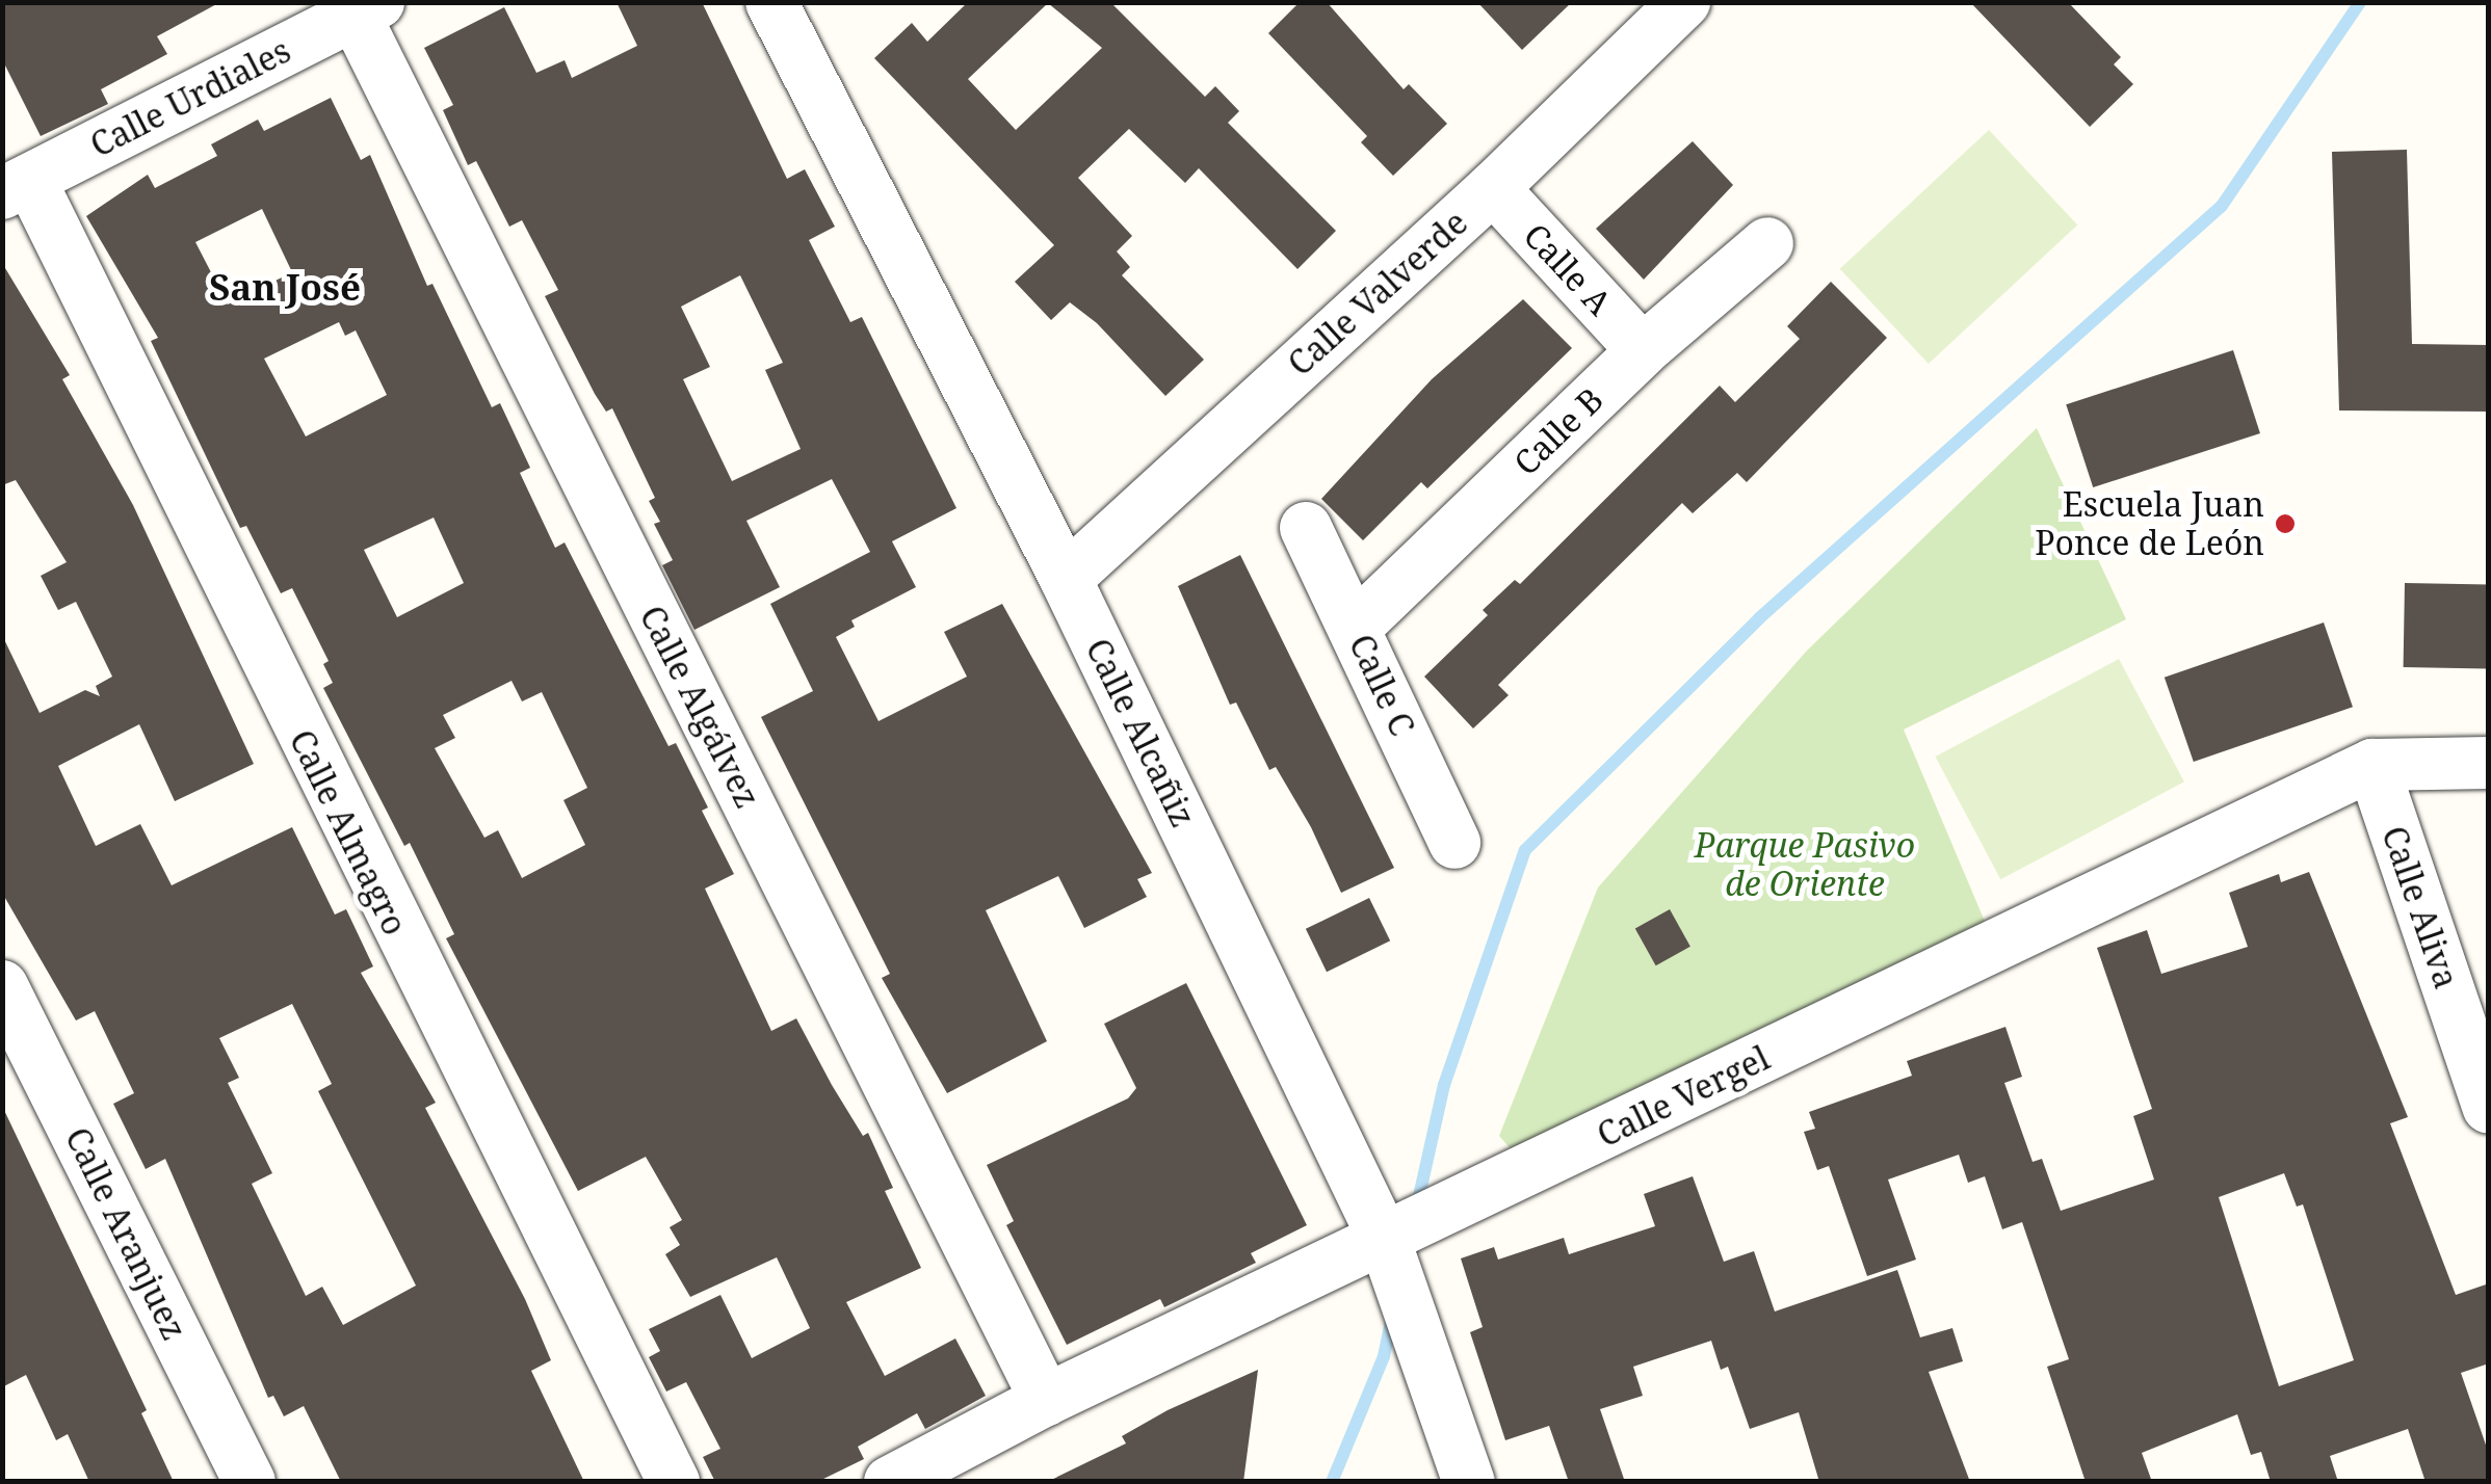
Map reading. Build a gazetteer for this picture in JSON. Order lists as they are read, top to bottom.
{
  "streets": {
    "street": [
      "Calle Urdiales",
      "Calle A",
      "Calle Valverde",
      "Calle B",
      "Calle C",
      "Calle Algálvez",
      "Calle Alcañiz",
      "Calle Almagro",
      "Calle Aliva",
      "Calle Vergel",
      "Calle Aranjuez"
    ]
  },
  "crossings": [
    ["Calle Urdiales", "Calle Algálvez"],
    ["Calle Urdiales", "Calle Almagro"],
    ["Calle A", "Calle Valverde"],
    ["Calle A", "Calle B"],
    ["Calle Valverde", "Calle Alcañiz"],
    ["Calle B", "Calle C"],
    ["Calle Algálvez", "Calle Vergel"],
    ["Calle Alcañiz", "Calle Vergel"],
    ["Calle Aliva", "Calle Vergel"]
  ],
  "districts": ["San José"],
  "parks": ["Parque Pasivo de Oriente"],
  "places": ["Escuela Juan Ponce de León"]
}
